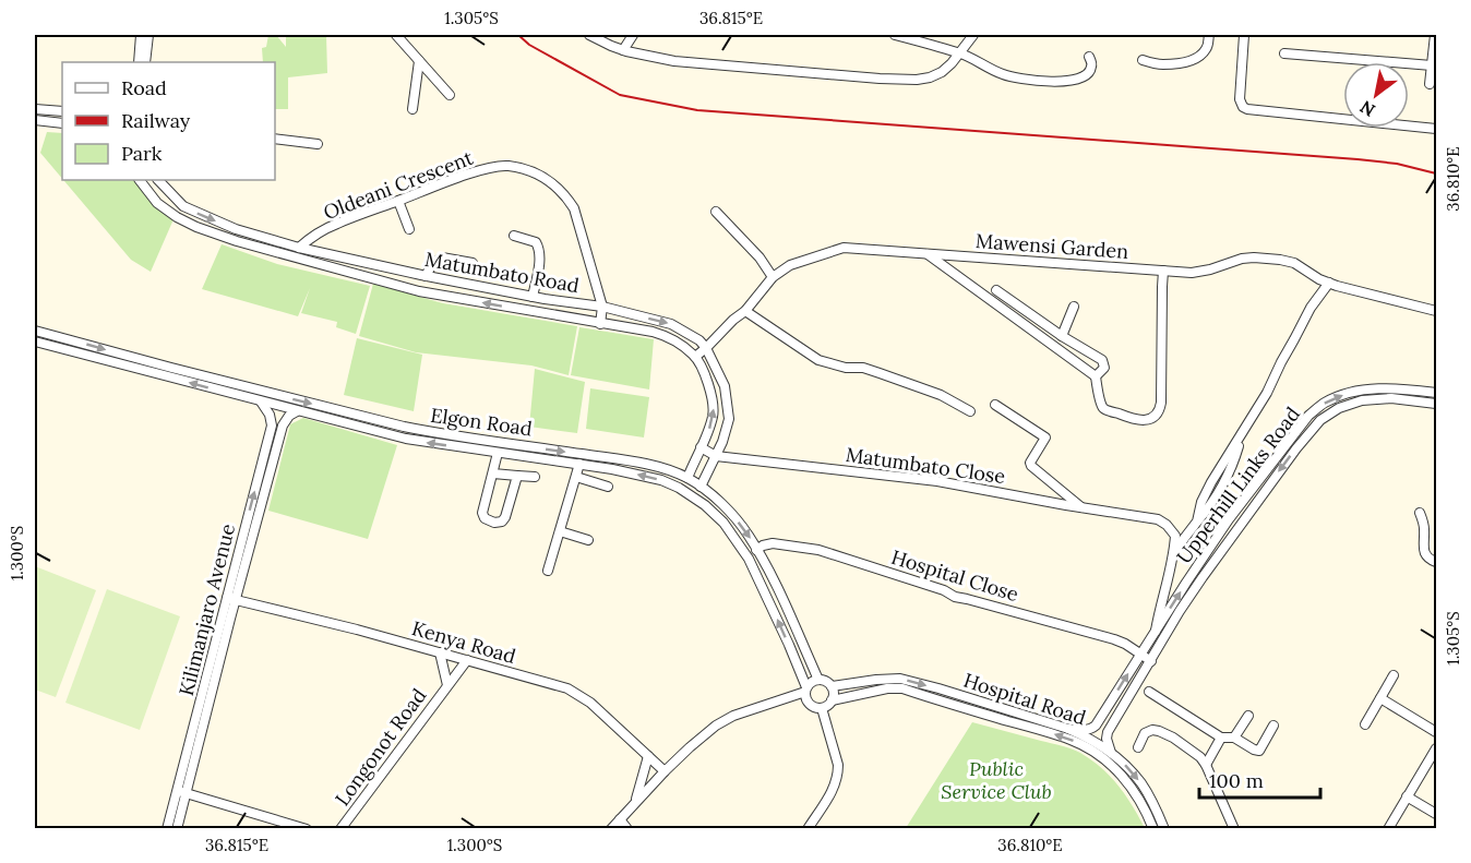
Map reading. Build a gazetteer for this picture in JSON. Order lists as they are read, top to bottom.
{
  "streets": {
    "street": [
      "Oldeani Crescent",
      "Mawensi Garden",
      "Matumbato Road",
      "Elgon Road",
      "Matumbato Close",
      "Upperhill Links Road",
      "Hospital Close",
      "Kilimanjaro Avenue",
      "Kenya Road",
      "Hospital Road",
      "Longonot Road"
    ]
  },
  "crossings": [
    ["Oldeani Crescent", "Matumbato Road"],
    ["Mawensi Garden", "Matumbato Road"],
    ["Matumbato Road", "Elgon Road"],
    ["Matumbato Road", "Matumbato Close"],
    ["Elgon Road", "Hospital Close"],
    ["Elgon Road", "Kilimanjaro Avenue"],
    ["Elgon Road", "Hospital Road"],
    ["Upperhill Links Road", "Hospital Close"],
    ["Kilimanjaro Avenue", "Kenya Road"],
    ["Kenya Road", "Longonot Road"]
  ],
  "parks": ["Public Service Club"],
  "legend": ["Road", "Railway", "Park"],
  "scale_bar": "100 m",
  "north": "bottom left",
  "coordinates": [
    "1.305°S",
    "36.815°E",
    "36.810°E",
    "1.300°S"
  ]
}
